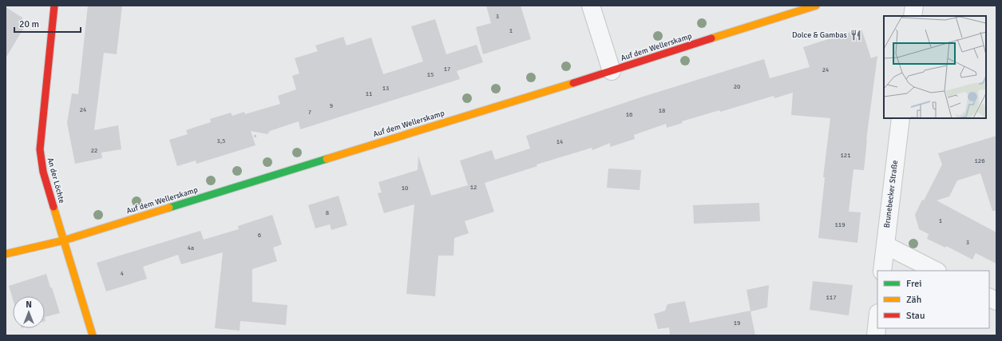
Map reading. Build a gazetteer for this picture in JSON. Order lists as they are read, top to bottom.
{
  "streets": {
    "street": ["Auf dem Wellerskamp", "An der Löchte", "Brunebecker Straße"]
  },
  "crossings": [
    ["Auf dem Wellerskamp", "An der Löchte"]
  ],
  "places": {
    "restaurant": ["Dolce & Gambas"]
  },
  "house_numbers": [
    "3",
    "1",
    "17",
    "24",
    "15",
    "20",
    "13",
    "11",
    "9",
    "24",
    "18",
    "7",
    "16",
    "3,5",
    "14",
    "22",
    "121",
    "126",
    "12",
    "10",
    "8",
    "1",
    "119",
    "6",
    "3",
    "4a",
    "4",
    "117",
    "19"
  ],
  "legend": ["Frei", "Zäh", "Stau"],
  "scale_bar": "20 m",
  "north": "top"
}
